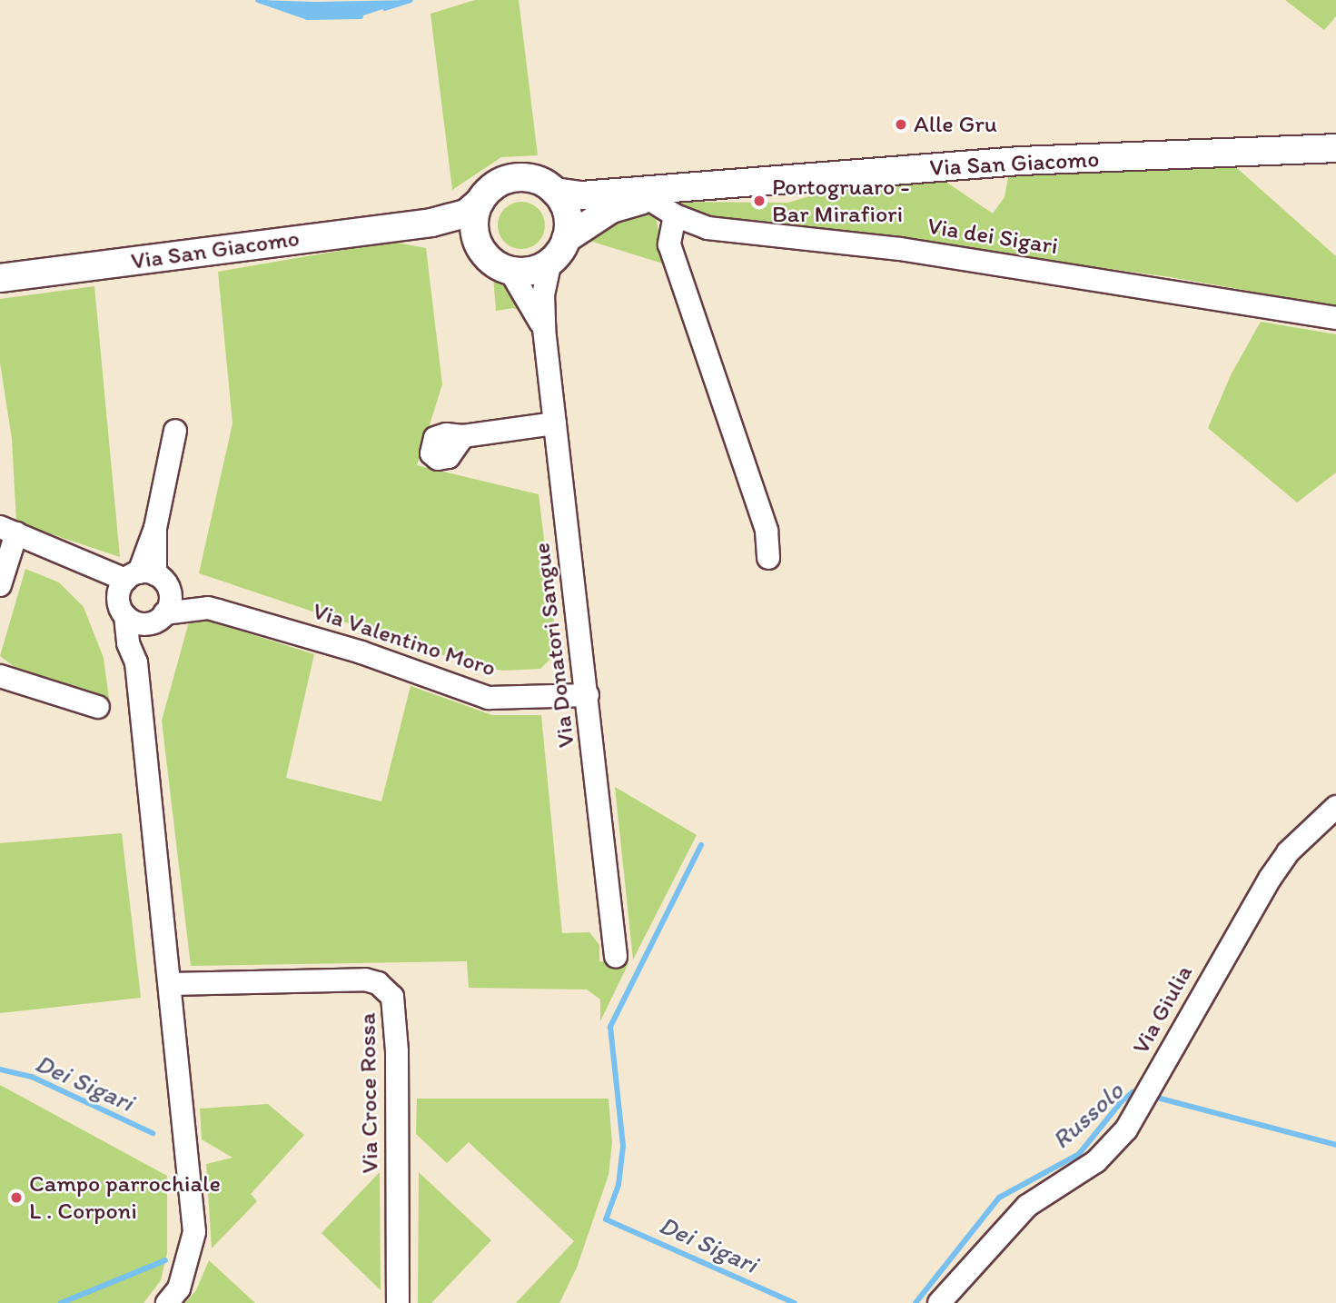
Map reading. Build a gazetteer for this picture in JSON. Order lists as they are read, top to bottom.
{
  "streets": {
    "street": [
      "Via San Giacomo",
      "Via dei Sigari",
      "Via Valentino Moro",
      "Via Donatori Sangue",
      "Via Giulia",
      "Via Croce Rossa"
    ]
  },
  "crossings": [
    ["Via San Giacomo", "Via dei Sigari"],
    ["Via San Giacomo", "Via Donatori Sangue"],
    ["Via Valentino Moro", "Via Donatori Sangue"]
  ],
  "water": ["Dei Sigari", "Russolo"],
  "places": ["Alle Gru", "Portogruaro - Bar Mirafiori", "Campo parrochiale L . Corponi"]
}
